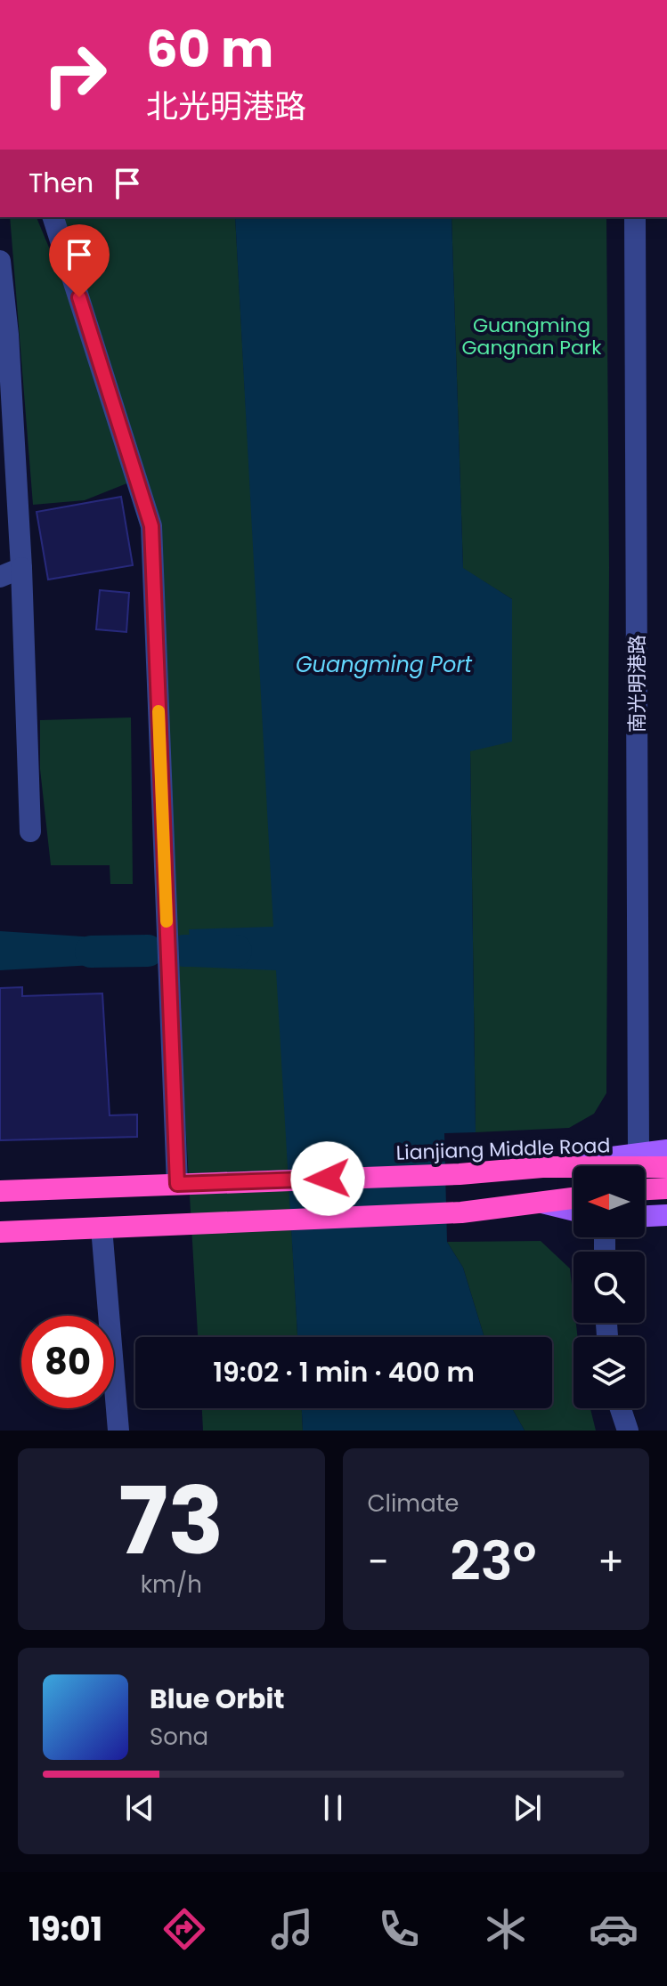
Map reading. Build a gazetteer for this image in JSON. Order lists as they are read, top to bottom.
{
  "streets": {
    "highway": ["Lianjiang Middle Road"],
    "street": ["南光明港路"]
  },
  "water": ["Guangming Port"],
  "parks": ["Guangming Gangnan Park"],
  "north": "left",
  "page": {
    "turn": ["60 m", "北光明港路"],
    "then": "Then",
    "limit": "80",
    "trip": "19:02 · 1 min · 400 m",
    "tile": [
      ["73", "km/h"],
      "Climate"
    ],
    "heat": ["−", "23°", "+"],
    "song": ["Blue Orbit", "Sona"],
    "tabs": "19:01"
  }
}
